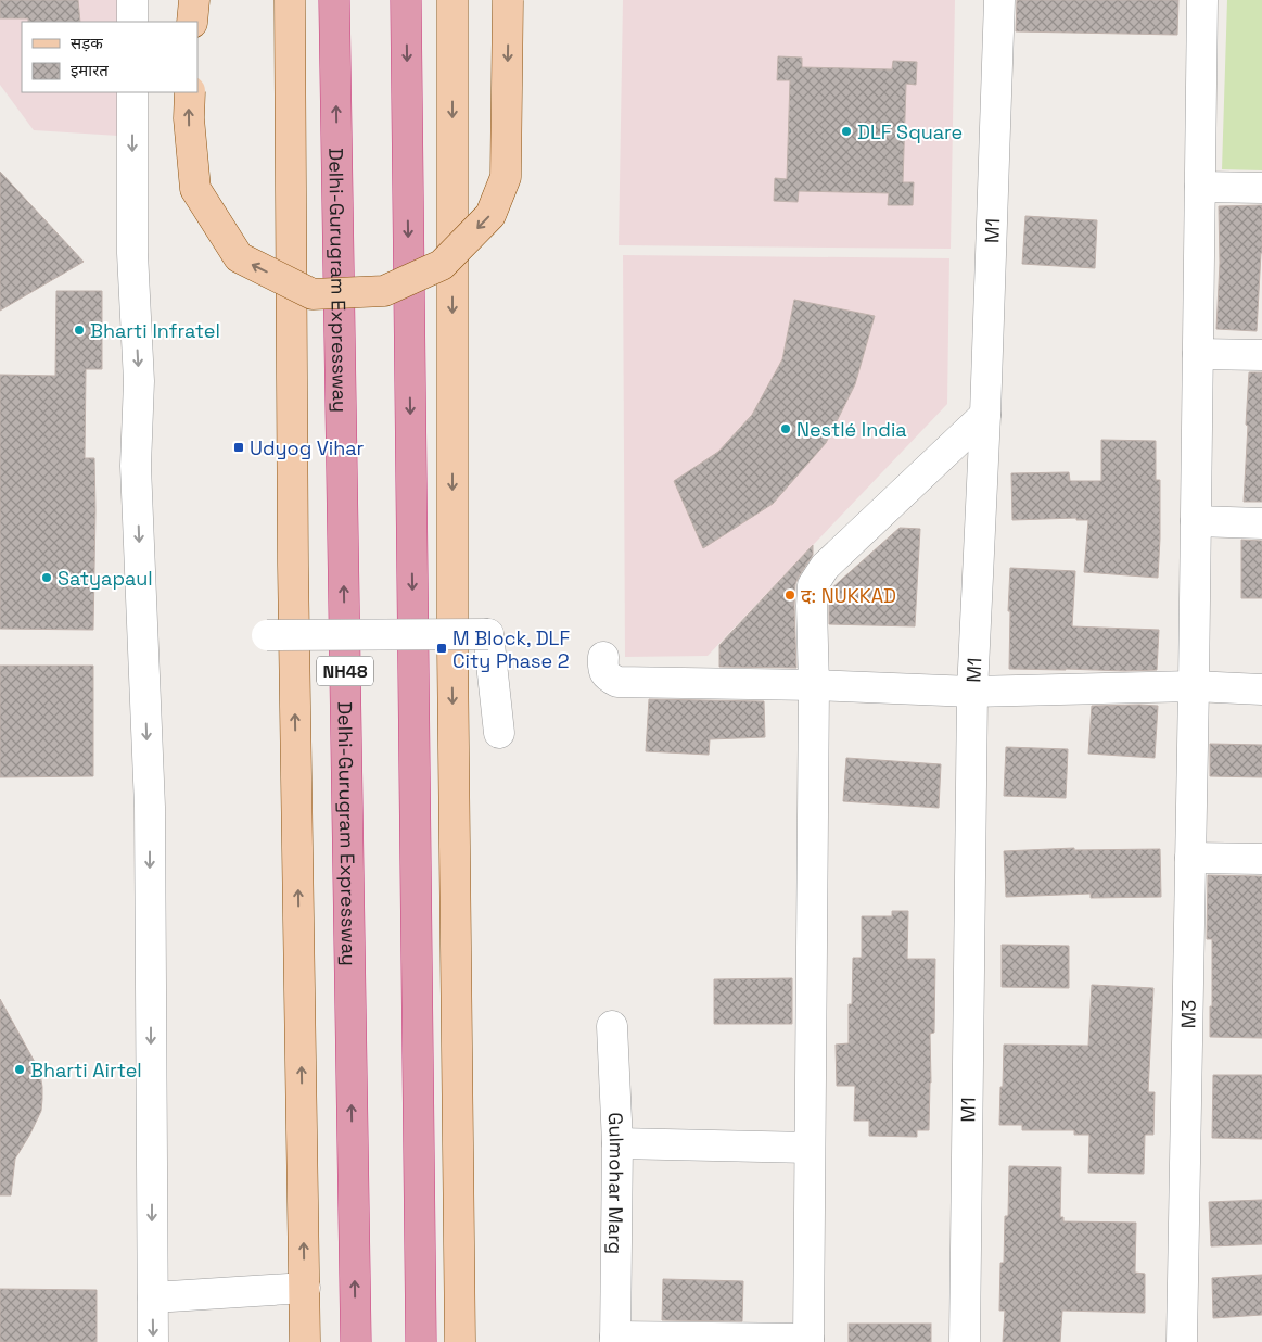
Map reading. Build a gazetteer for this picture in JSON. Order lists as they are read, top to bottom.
{
  "streets": {
    "highway": ["Delhi-Gurugram Expressway", "NH48"],
    "street": ["M1", "M3", "Gulmohar Marg"]
  },
  "places": {
    "other": [
      "DLF Square",
      "Bharti Infratel",
      "Nestlé India",
      "Satyapaul",
      "द: NUKKAD",
      "Bharti Airtel"
    ],
    "transit": ["Udyog Vihar", "M Block, DLF City Phase 2"]
  },
  "legend": ["सड़क", "इमारत"]
}
